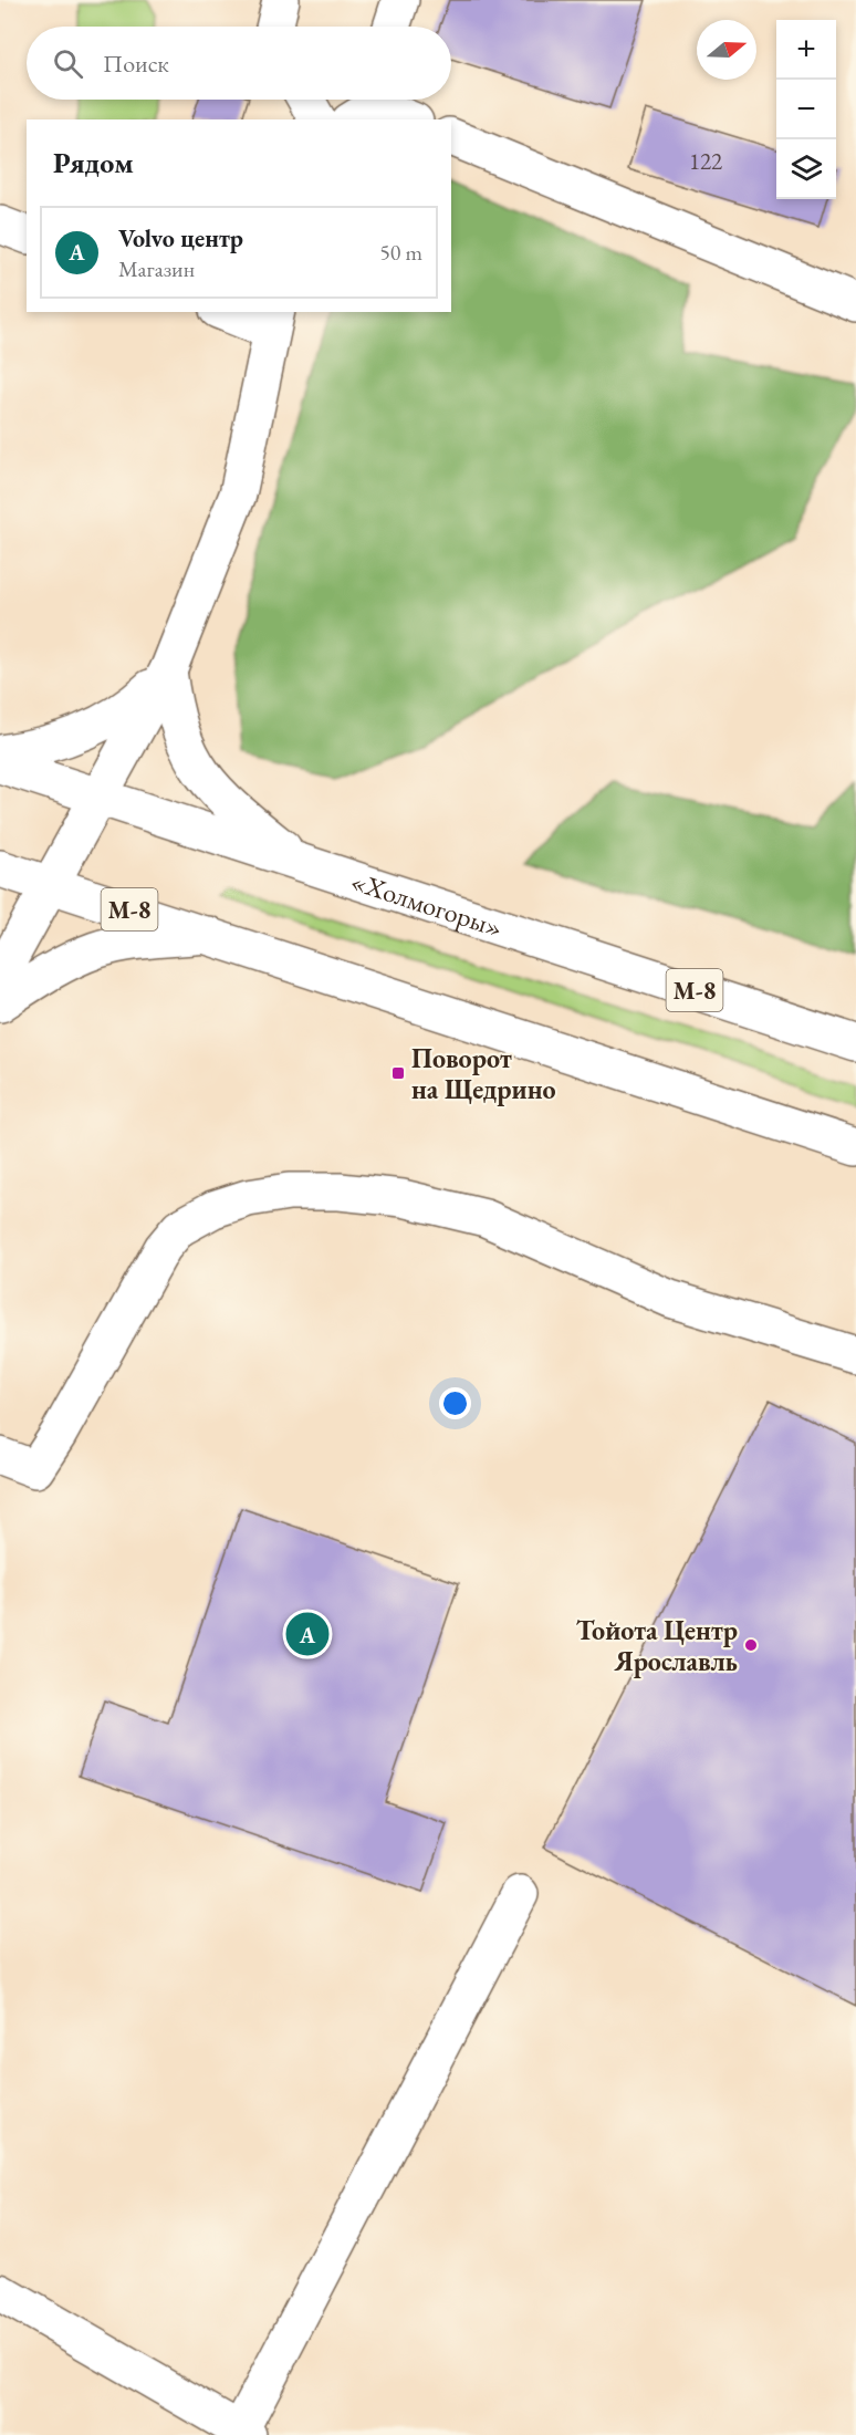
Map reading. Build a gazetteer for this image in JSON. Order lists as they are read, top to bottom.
{
  "streets": {
    "main road": ["«Холмогоры»", "М-8"]
  },
  "places": {
    "transit": ["Поворот на Щедрино"],
    "other": ["Тойота Центр Ярославль"]
  },
  "house_numbers": ["122"],
  "north": "right",
  "page": {
    "map_buttons": ["+", "−"],
    "search": "Поиск",
    "heading": "Рядом",
    "list": [
      {
        "mark": "A",
        "name": "Volvo центр",
        "note": "Магазин",
        "value": "50 m"
      }
    ],
    "pins": "A"
  }
}
